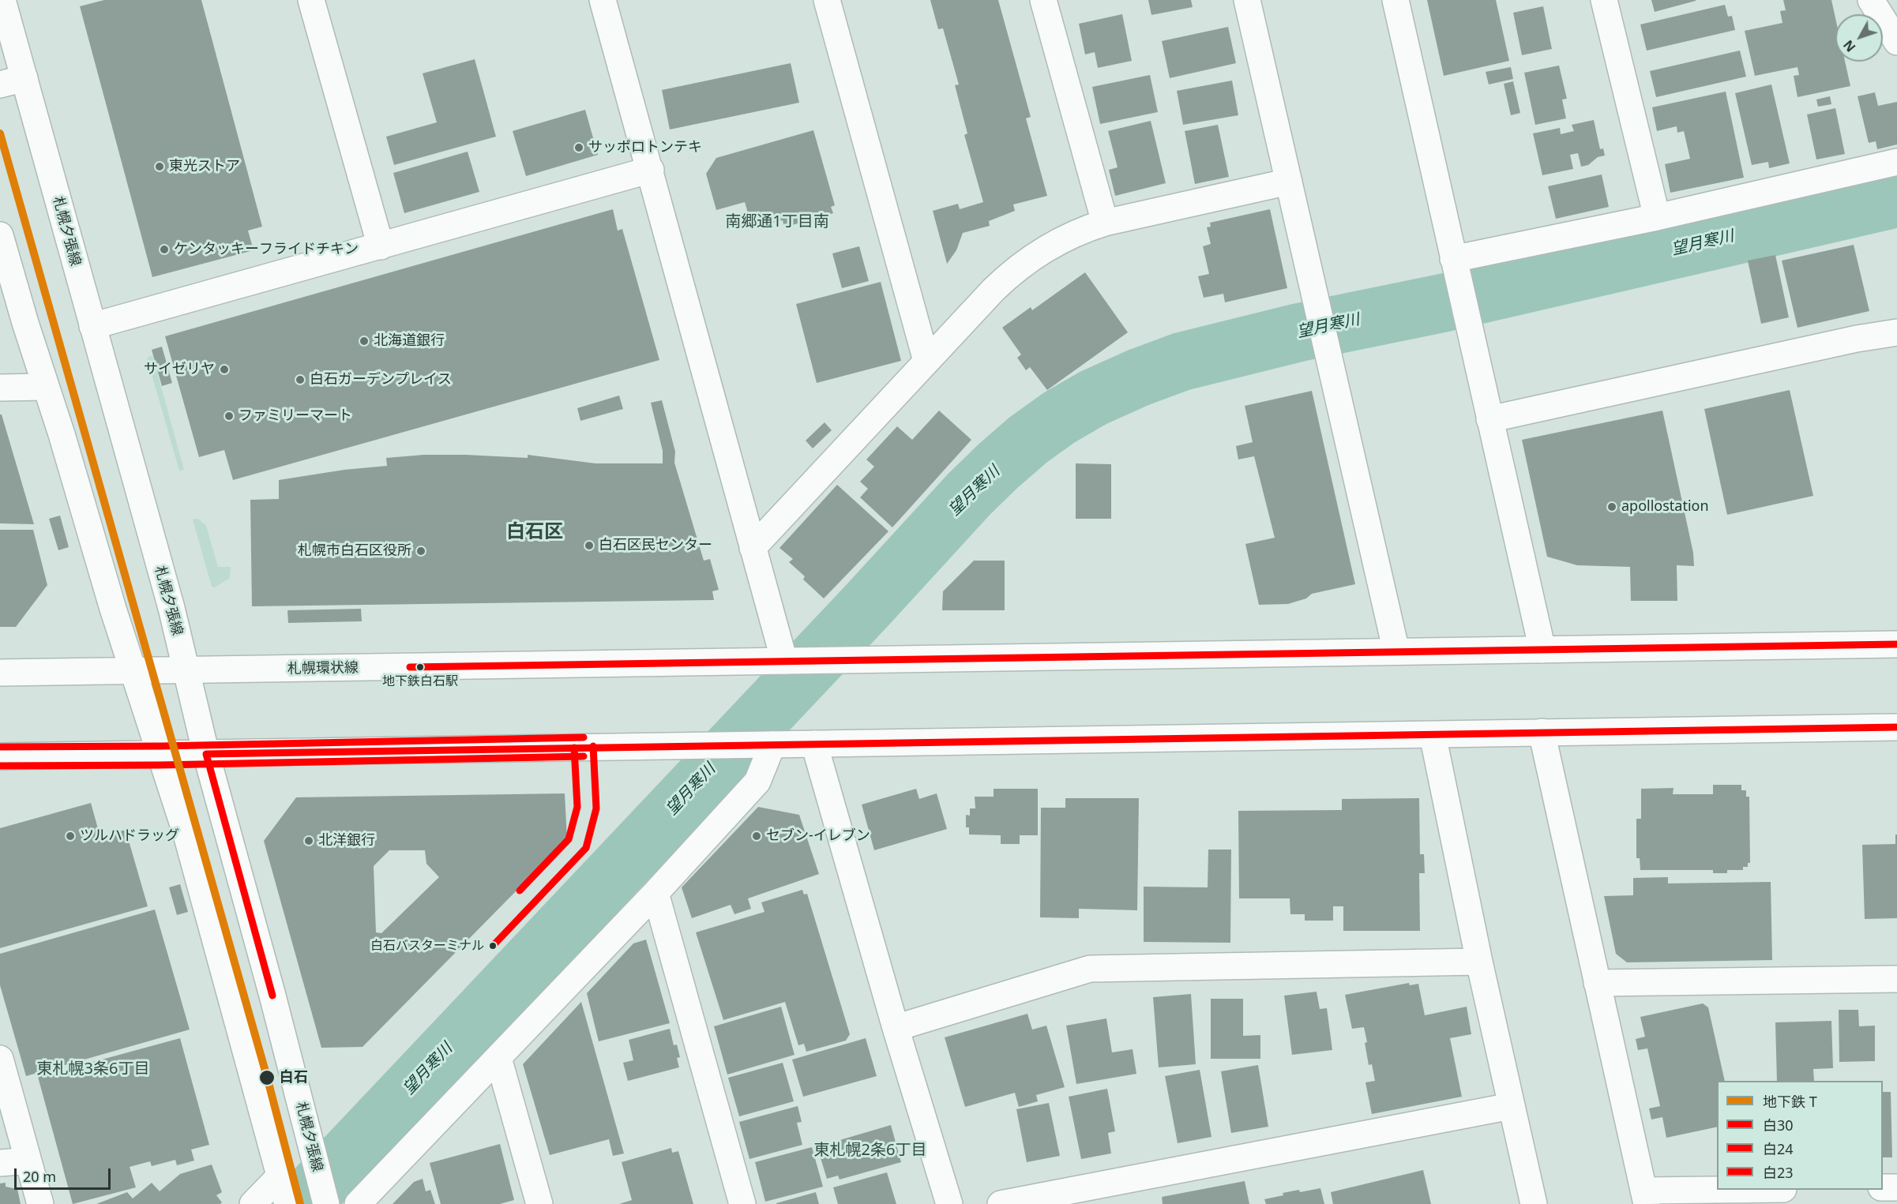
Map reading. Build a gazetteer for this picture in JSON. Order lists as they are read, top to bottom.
{
  "streets": {
    "street": ["札幌夕張線", "札幌環状線"]
  },
  "crossings": [
    ["札幌夕張線", "札幌環状線"]
  ],
  "districts": [
    "南郷通1丁目南",
    "白石区",
    "東札幌3条6丁目",
    "東札幌2条6丁目"
  ],
  "water": ["望月寒川"],
  "places": [
    "サッポロトンテキ",
    "東光ストア",
    "ケンタッキーフライドチキン",
    "北海道銀行",
    "サイゼリヤ",
    "白石ガーデンプレイス",
    "ファミリーマート",
    "apollostation",
    "白石区民センター",
    "札幌市白石区役所",
    "地下鉄白石駅",
    "ツルハドラッグ",
    "セブン-イレブン",
    "北洋銀行",
    "白石バスターミナル",
    "白石"
  ],
  "lines": [
    "metro line T",
    "transit line 白30",
    "transit line 白23",
    "transit line 白24"
  ],
  "legend": [
    "地下鉄 T",
    "白30",
    "白24",
    "白23"
  ],
  "scale_bar": "20 m",
  "north": "bottom left"
}
